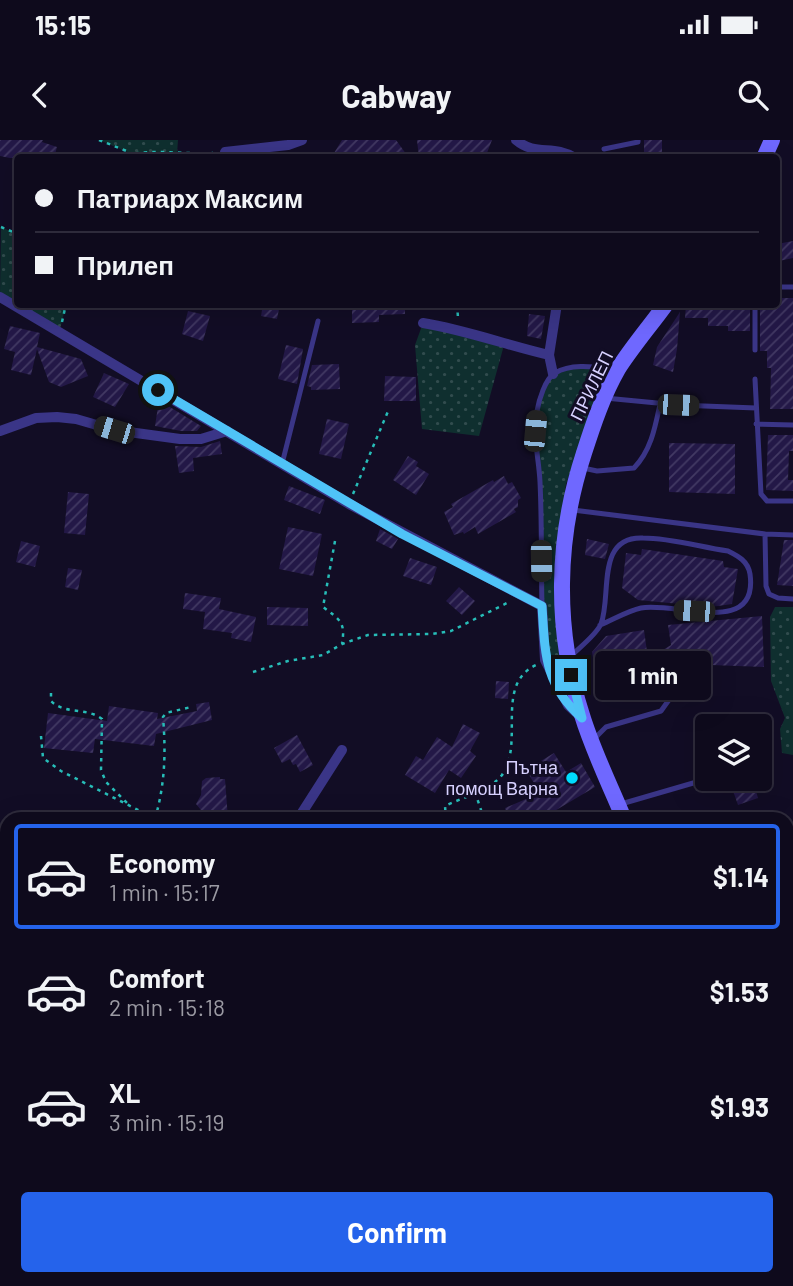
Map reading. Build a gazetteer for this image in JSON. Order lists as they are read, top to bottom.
{
  "streets": {
    "street": ["ПРИЛЕП"]
  },
  "places": ["Пътна помощ Варна"],
  "page": {
    "status": "15:15",
    "header": "Cabway",
    "banner": ["Патриарх Максим", "Прилеп"],
    "bubble": "1 min",
    "list": [
      {
        "name": "Economy",
        "note": "1 min · 15:17",
        "value": "$1.14"
      },
      {
        "name": "Comfort",
        "note": "2 min · 15:18",
        "value": "$1.53"
      },
      {
        "name": "XL",
        "note": "3 min · 15:19",
        "value": "$1.93"
      }
    ],
    "buttons": "Confirm"
  }
}
